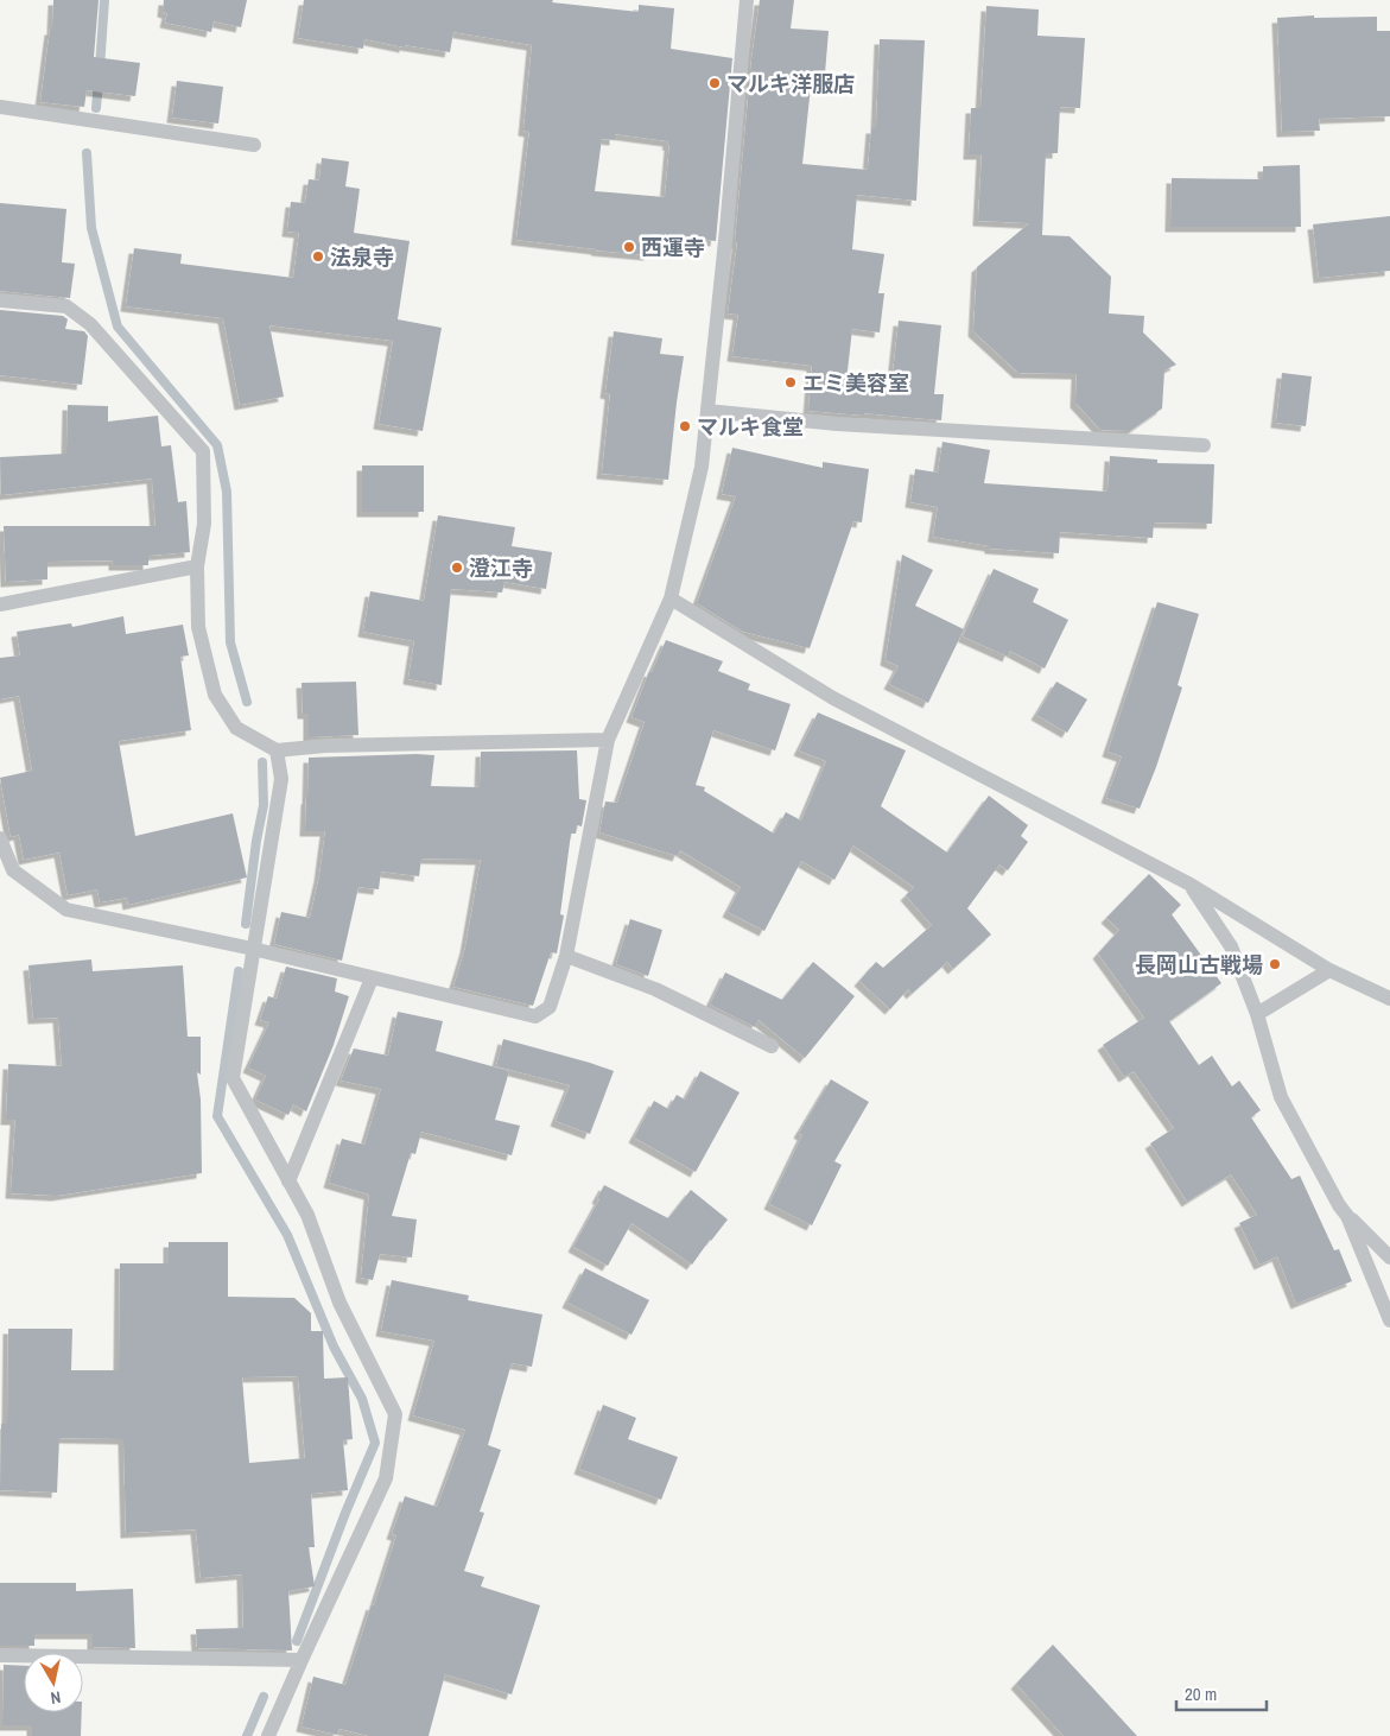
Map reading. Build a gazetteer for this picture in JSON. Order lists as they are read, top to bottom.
{
  "places": [
    "マルキ洋服店",
    "西運寺",
    "法泉寺",
    "エミ美容室",
    "マルキ食堂",
    "澄江寺",
    "長岡山古戦場"
  ],
  "scale_bar": "20 m",
  "north": "bottom"
}
